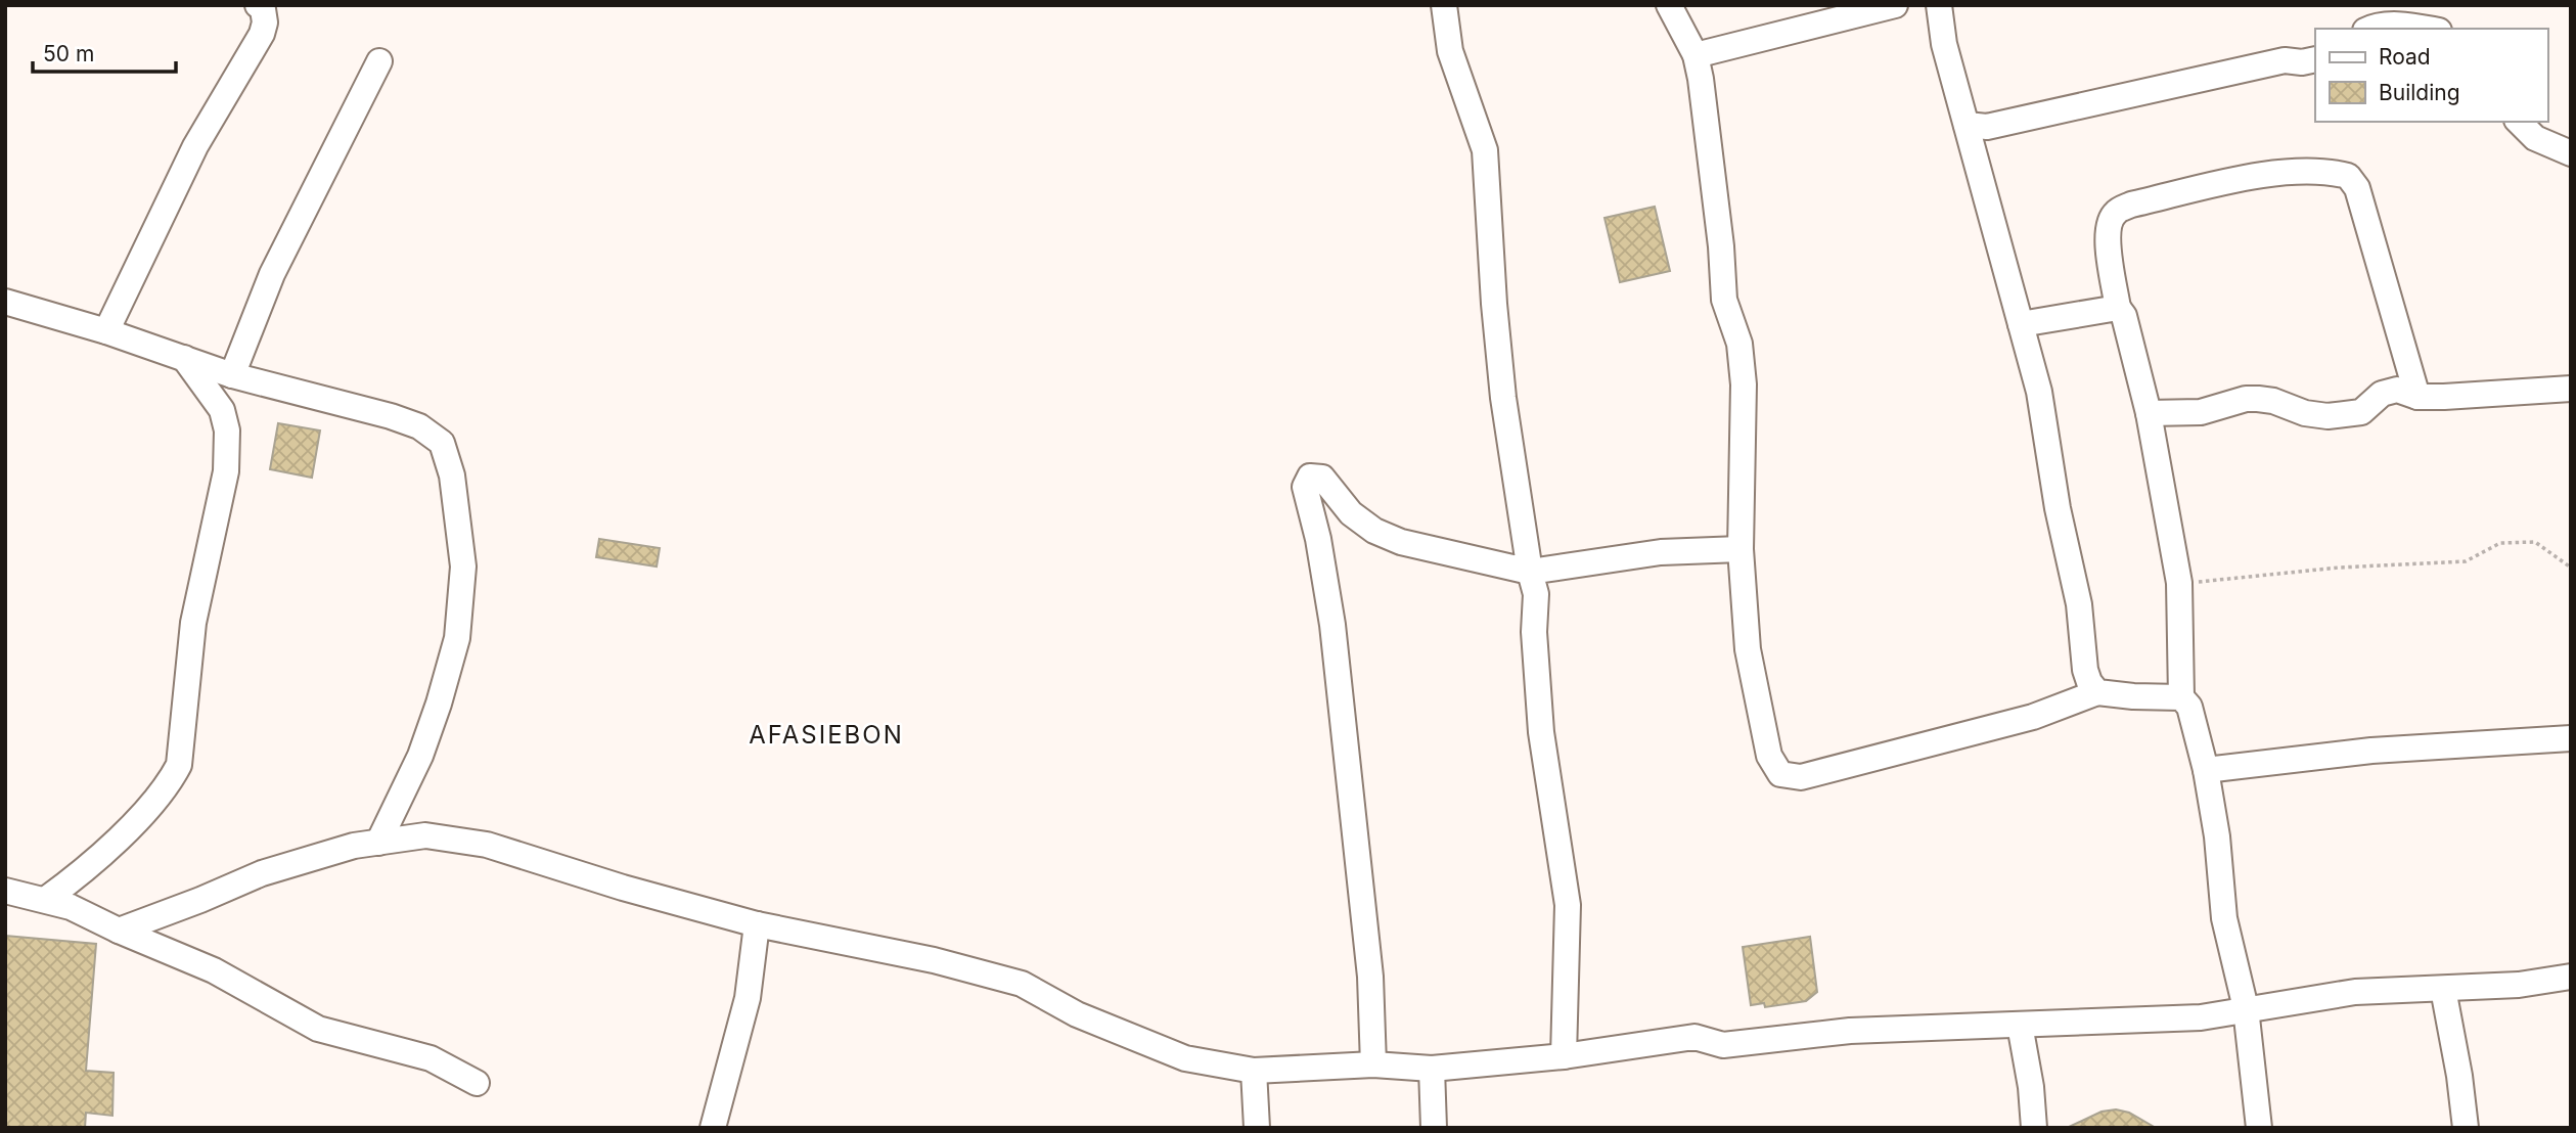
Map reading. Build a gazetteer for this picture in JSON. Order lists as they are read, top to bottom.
{
  "districts": ["AFASIEBON"],
  "legend": ["Road", "Building"],
  "scale_bar": "50 m"
}
